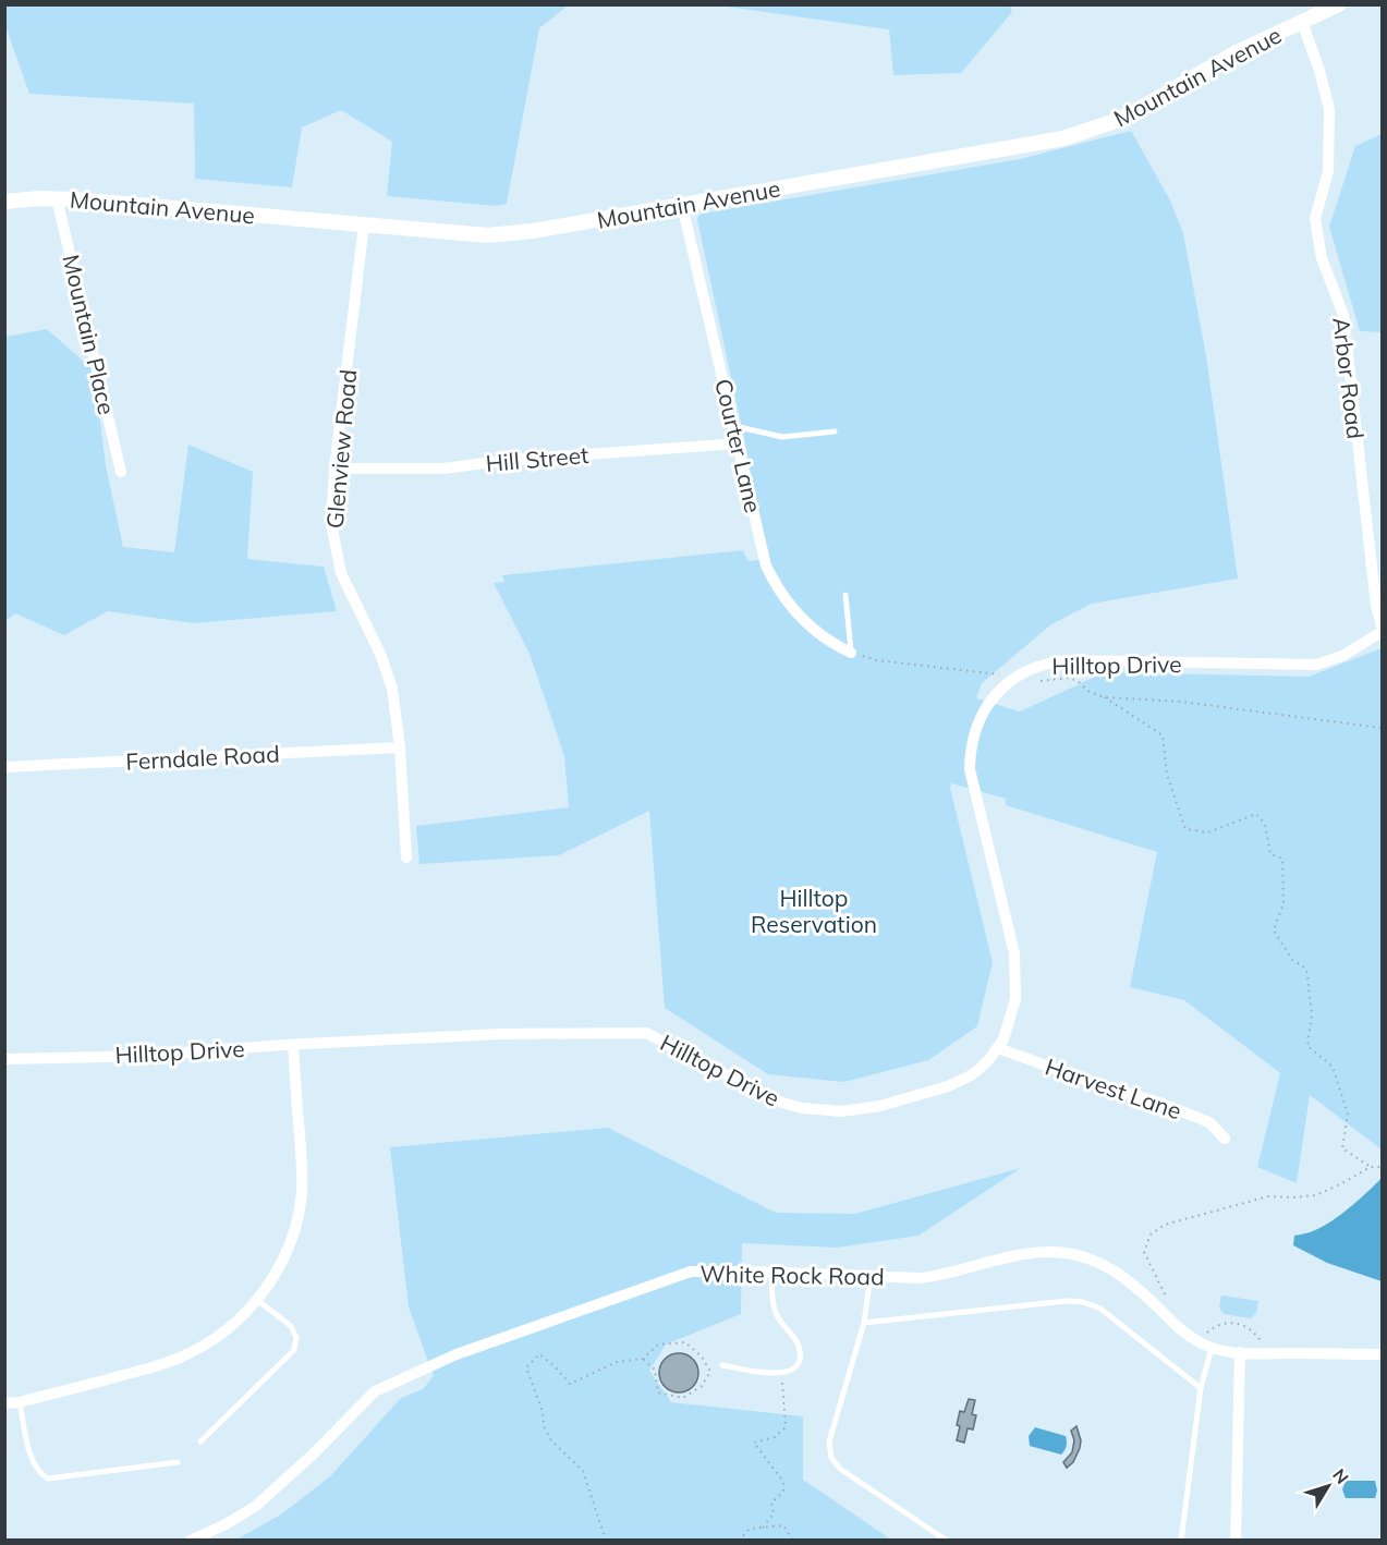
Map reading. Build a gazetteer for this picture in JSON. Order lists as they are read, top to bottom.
{
  "streets": {
    "street": [
      "Mountain Avenue",
      "Mountain Place",
      "Arbor Road",
      "Courter Lane",
      "Glenview Road",
      "Hill Street",
      "Hilltop Drive",
      "Ferndale Road",
      "Harvest Lane",
      "White Rock Road"
    ]
  },
  "crossings": [
    ["Mountain Avenue", "Mountain Place"],
    ["Mountain Avenue", "Arbor Road"],
    ["Mountain Avenue", "Courter Lane"],
    ["Mountain Avenue", "Glenview Road"],
    ["Courter Lane", "Hill Street"],
    ["Glenview Road", "Hill Street"],
    ["Glenview Road", "Ferndale Road"],
    ["Hilltop Drive", "Harvest Lane"]
  ],
  "parks": ["Hilltop Reservation"],
  "north": "top right"
}
